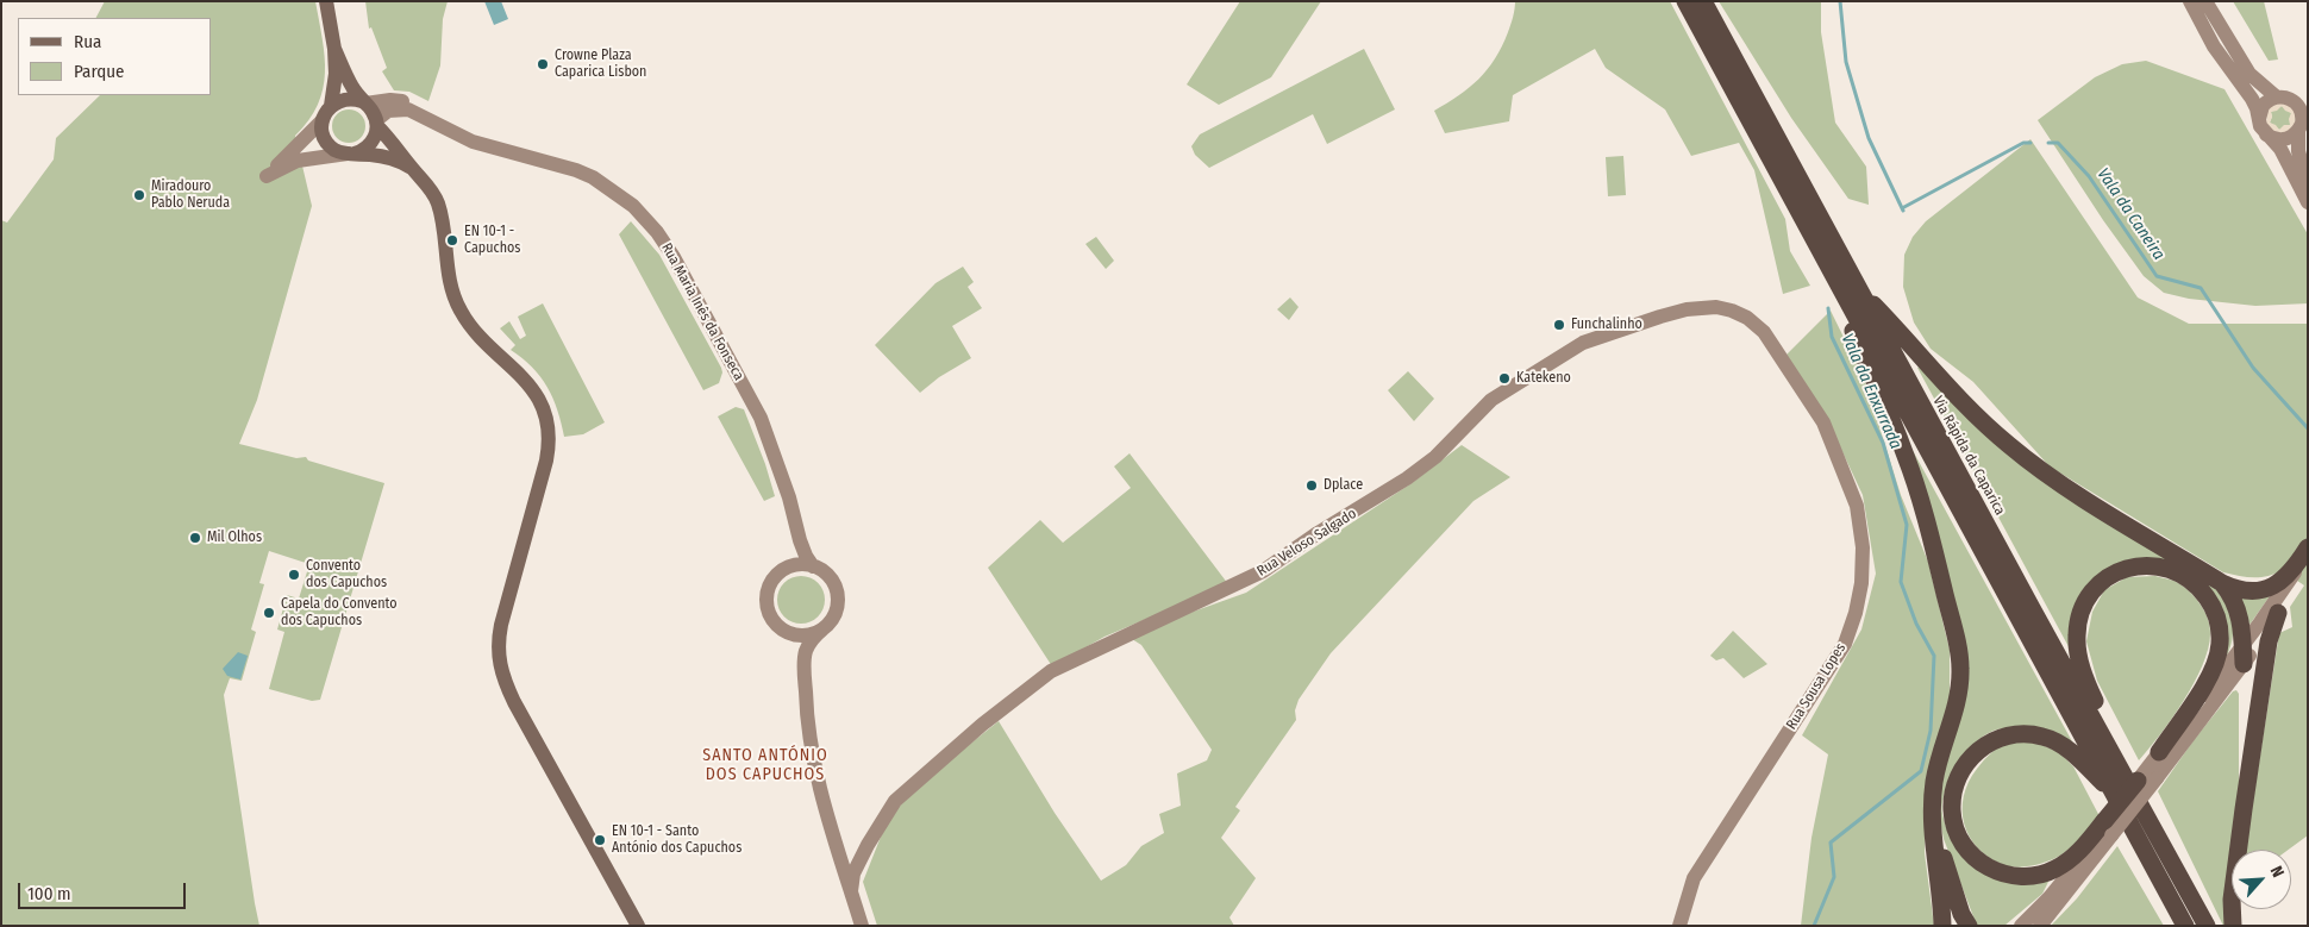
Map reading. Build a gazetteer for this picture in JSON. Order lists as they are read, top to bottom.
{
  "streets": {
    "highway": ["Via Rápida da Caparica"],
    "street": ["Rua Maria Inês da Fonseca", "Rua Veloso Salgado", "Rua Sousa Lopes"]
  },
  "crossings": [
    ["Rua Veloso Salgado", "Rua Sousa Lopes"]
  ],
  "districts": ["SANTO ANTÓNIO DOS CAPUCHOS"],
  "water": ["Vala da Caneira", "Vala da Enxurrada"],
  "places": [
    "Crowne Plaza Caparica Lisbon",
    "Miradouro Pablo Neruda",
    "EN 10-1 - Capuchos",
    "Funchalinho",
    "Katekeno",
    "Dplace",
    "Mil Olhos",
    "Convento dos Capuchos",
    "Capela do Convento dos Capuchos",
    "EN 10-1 - Santo António dos Capuchos"
  ],
  "legend": ["Rua", "Parque"],
  "scale_bar": "100 m",
  "north": "top right"
}
